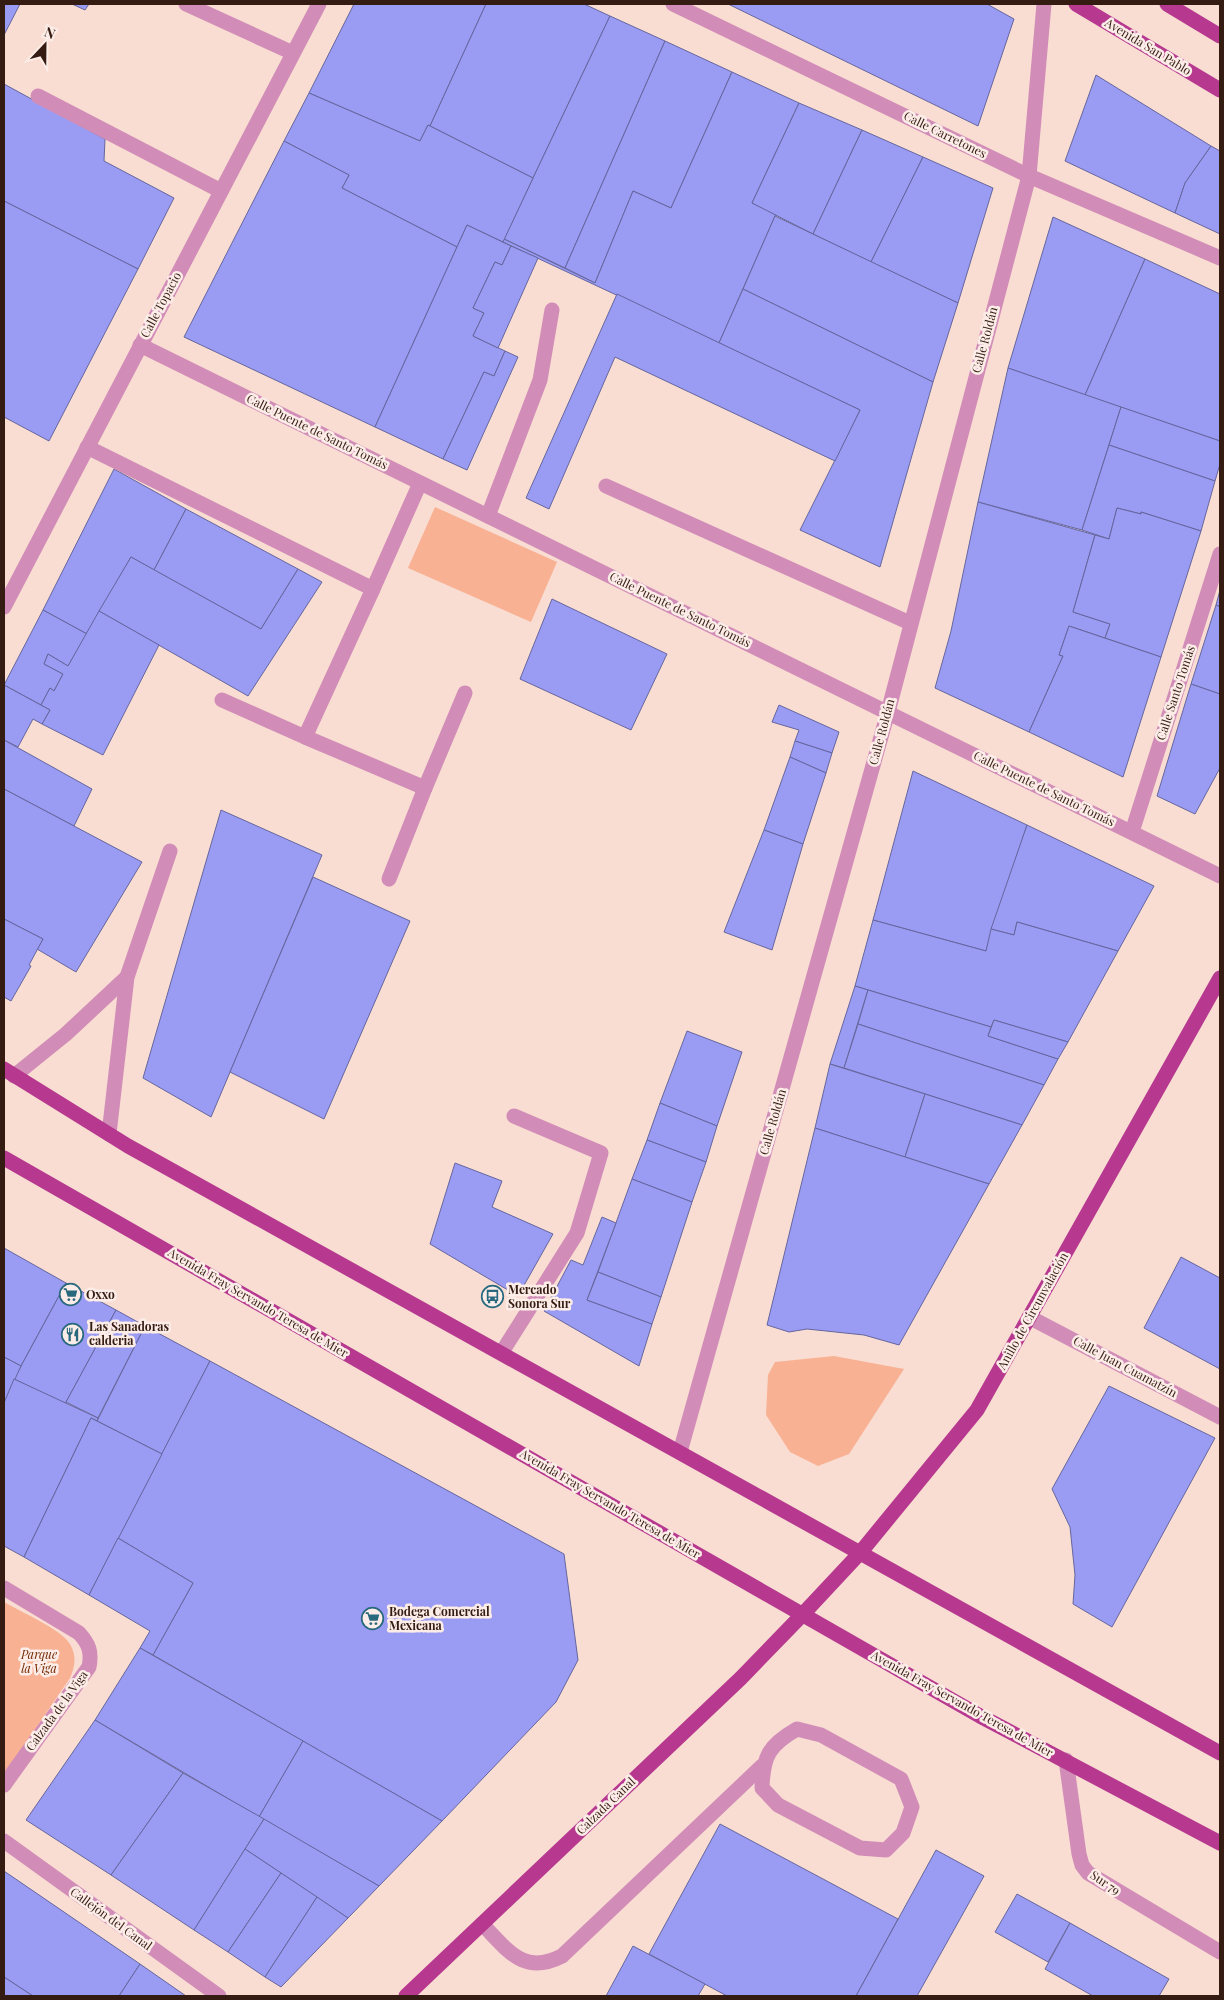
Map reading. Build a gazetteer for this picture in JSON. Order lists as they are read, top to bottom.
{
  "streets": {
    "main road": [
      "Avenida San Pablo",
      "Avenida Fray Servando Teresa de Mier",
      "Anillo de Circunvalación",
      "Calzada Canal"
    ],
    "street": [
      "Calle Carretones",
      "Calle Topacio",
      "Calle Roldán",
      "Calle Puente de Santo Tomás",
      "Calle Santo Tomás",
      "Calle Juan Cuamatzín",
      "Calzada de la Viga",
      "Sur 79",
      "Callejón del Canal"
    ]
  },
  "crossings": [
    ["Calle Carretones", "Calle Roldán"],
    ["Calle Topacio", "Calle Puente de Santo Tomás"],
    ["Calle Roldán", "Calle Puente de Santo Tomás"],
    ["Calle Puente de Santo Tomás", "Calle Santo Tomás"],
    ["Avenida Fray Servando Teresa de Mier", "Anillo de Circunvalación"],
    ["Avenida Fray Servando Teresa de Mier", "Calzada Canal"],
    ["Avenida Fray Servando Teresa de Mier", "Sur 79"],
    ["Anillo de Circunvalación", "Calle Juan Cuamatzín"],
    ["Anillo de Circunvalación", "Calzada Canal"]
  ],
  "parks": ["Parque la Viga"],
  "places": {
    "supermarket": ["Oxxo", "Bodega Comercial Mexicana"],
    "bus stop": ["Mercado Sonora Sur"],
    "restaurant": ["Las Sanadoras calderia"]
  },
  "north": "top"
}
